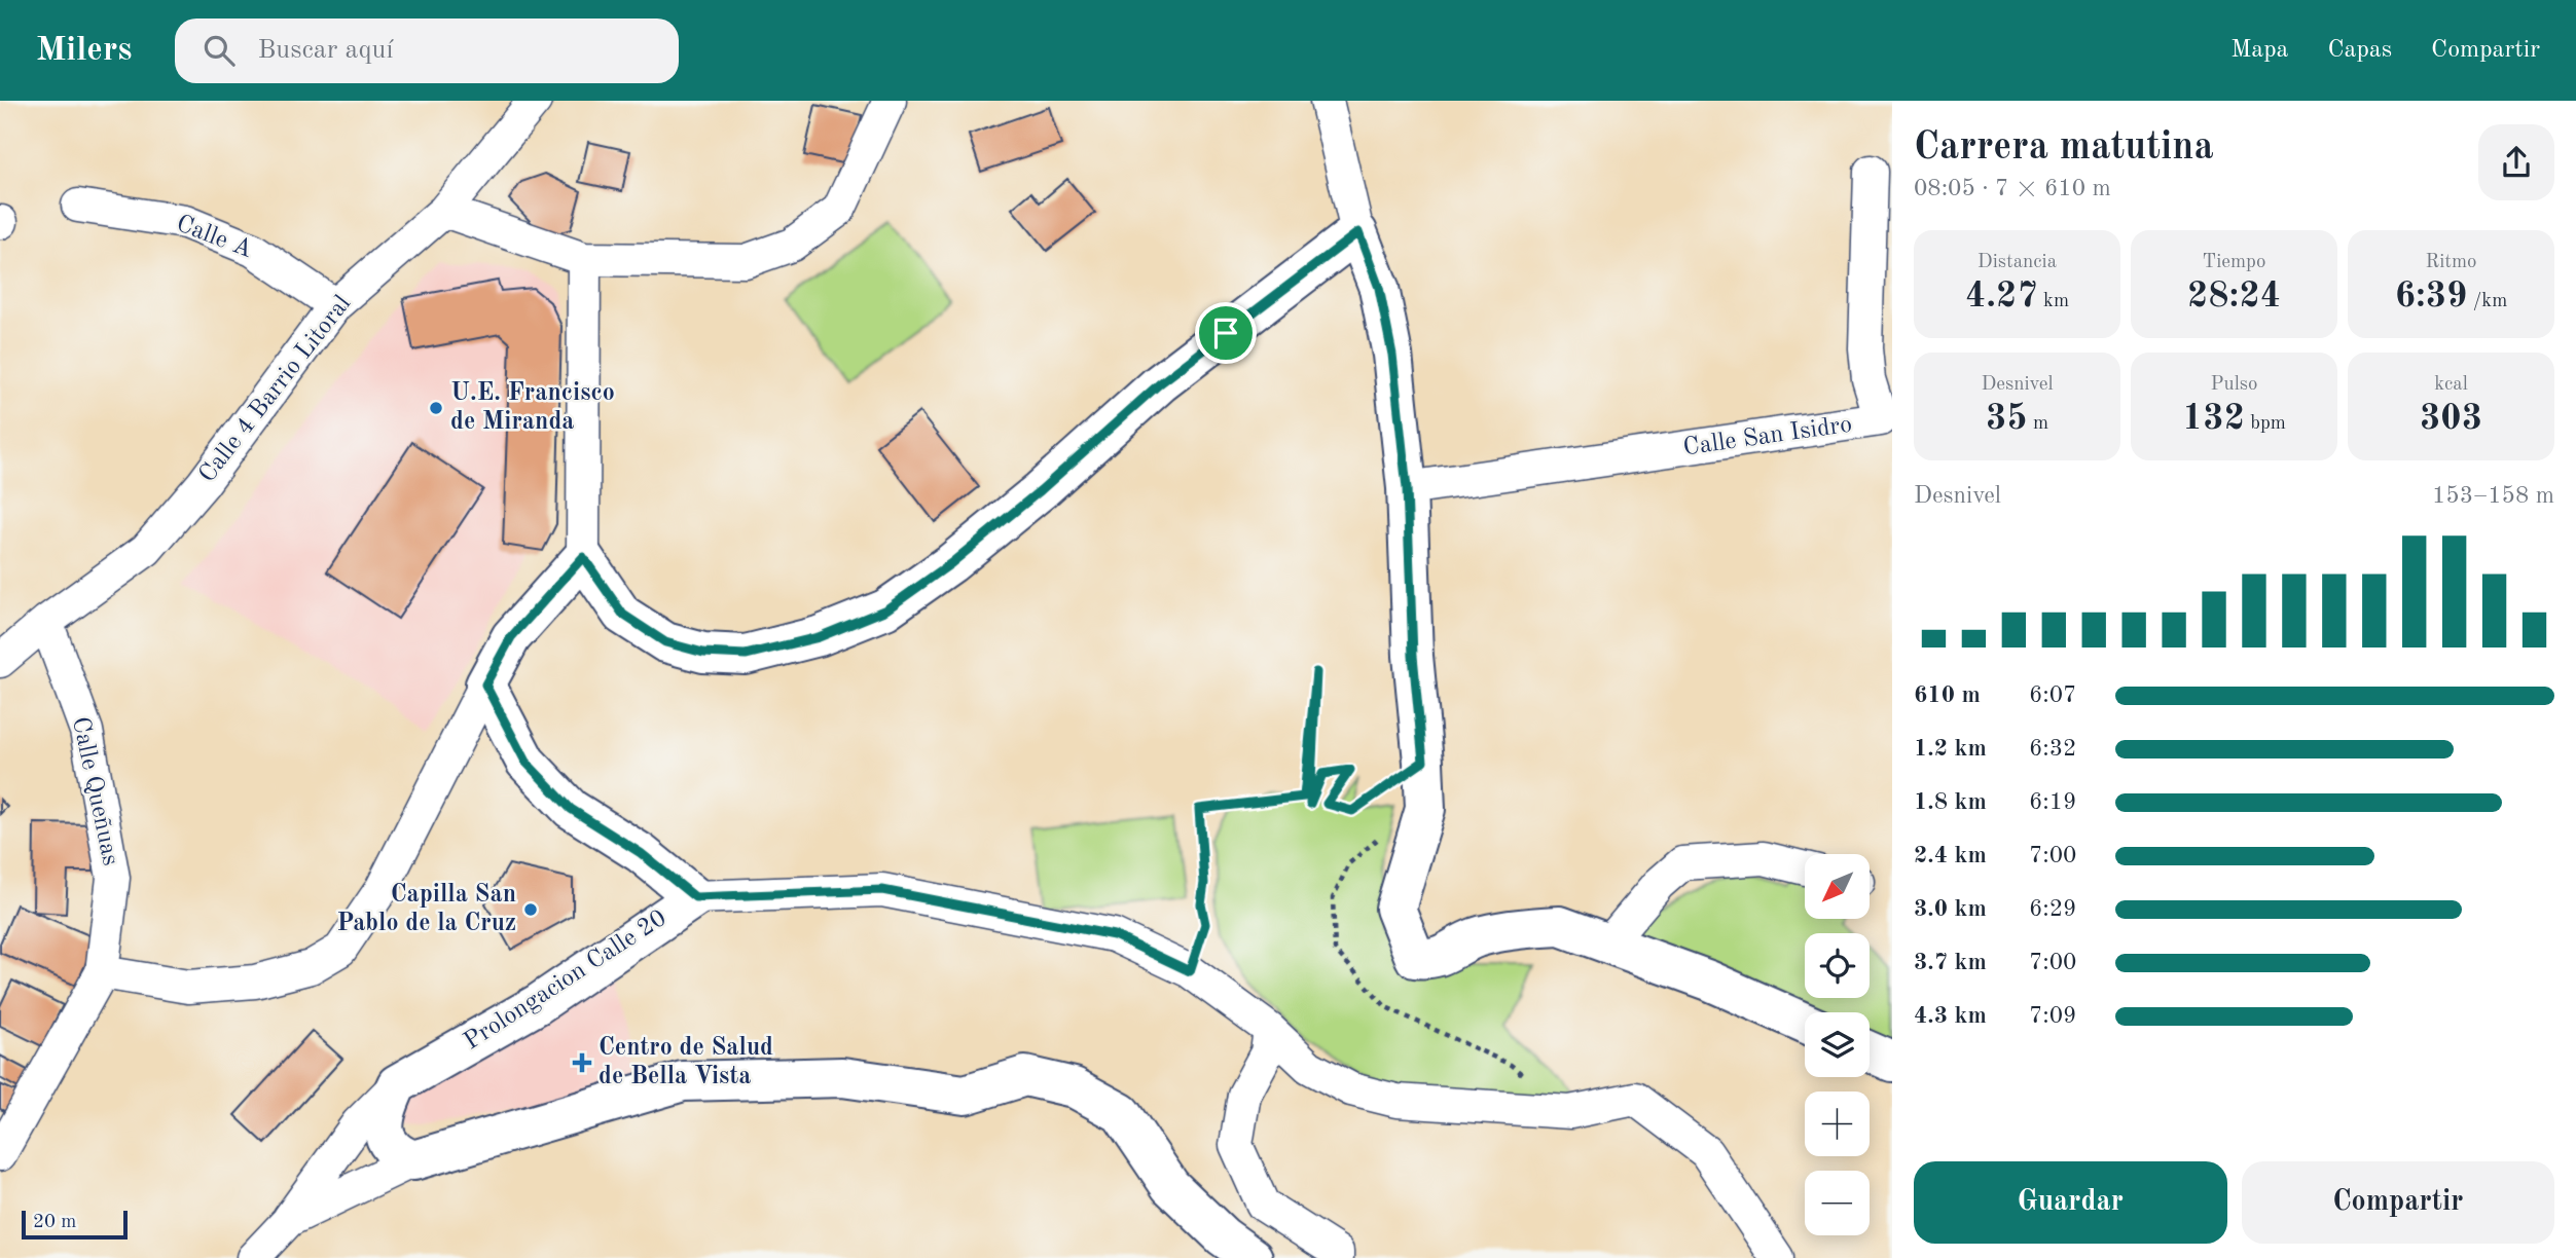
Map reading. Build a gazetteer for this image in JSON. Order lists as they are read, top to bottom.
{
  "streets": {
    "street": [
      "Calle A",
      "Calle 4 Barrio Litoral",
      "Calle San Isidro",
      "Calle Queñuas",
      "Prolongacion Calle 20"
    ]
  },
  "crossings": [
    ["Calle A", "Calle 4 Barrio Litoral"],
    ["Calle 4 Barrio Litoral", "Calle Queñuas"]
  ],
  "places": {
    "other": ["U.E. Francisco de Miranda", "Capilla San Pablo de la Cruz"],
    "health": ["Centro de Salud de Bella Vista"]
  },
  "scale_bar": "20 m",
  "north": "bottom left",
  "page": {
    "header": "Milers",
    "search": "Buscar aquí",
    "nav": ["Mapa", "Capas", "Compartir"],
    "heading": ["Carrera matutina", "08:05 · 7 × 610 m"],
    "stats": [
      ["Distancia", "4.27 km"],
      ["Tiempo", "28:24"],
      ["Ritmo", "6:39 /km"],
      ["Desnivel", "35 m"],
      ["Pulso", "132 bpm"],
      ["kcal", "303"]
    ],
    "chart": ["Desnivel", "153–158 m"],
    "list": [
      {
        "name": "610 m",
        "note": "6:07"
      },
      {
        "name": "1.2 km",
        "note": "6:32"
      },
      {
        "name": "1.8 km",
        "note": "6:19"
      },
      {
        "name": "2.4 km",
        "note": "7:00"
      },
      {
        "name": "3.0 km",
        "note": "6:29"
      },
      {
        "name": "3.7 km",
        "note": "7:00"
      },
      {
        "name": "4.3 km",
        "note": "7:09"
      }
    ],
    "map_buttons": ["+", "−"],
    "buttons": ["Guardar", "Compartir"],
    "scale": "20 m"
  }
}
